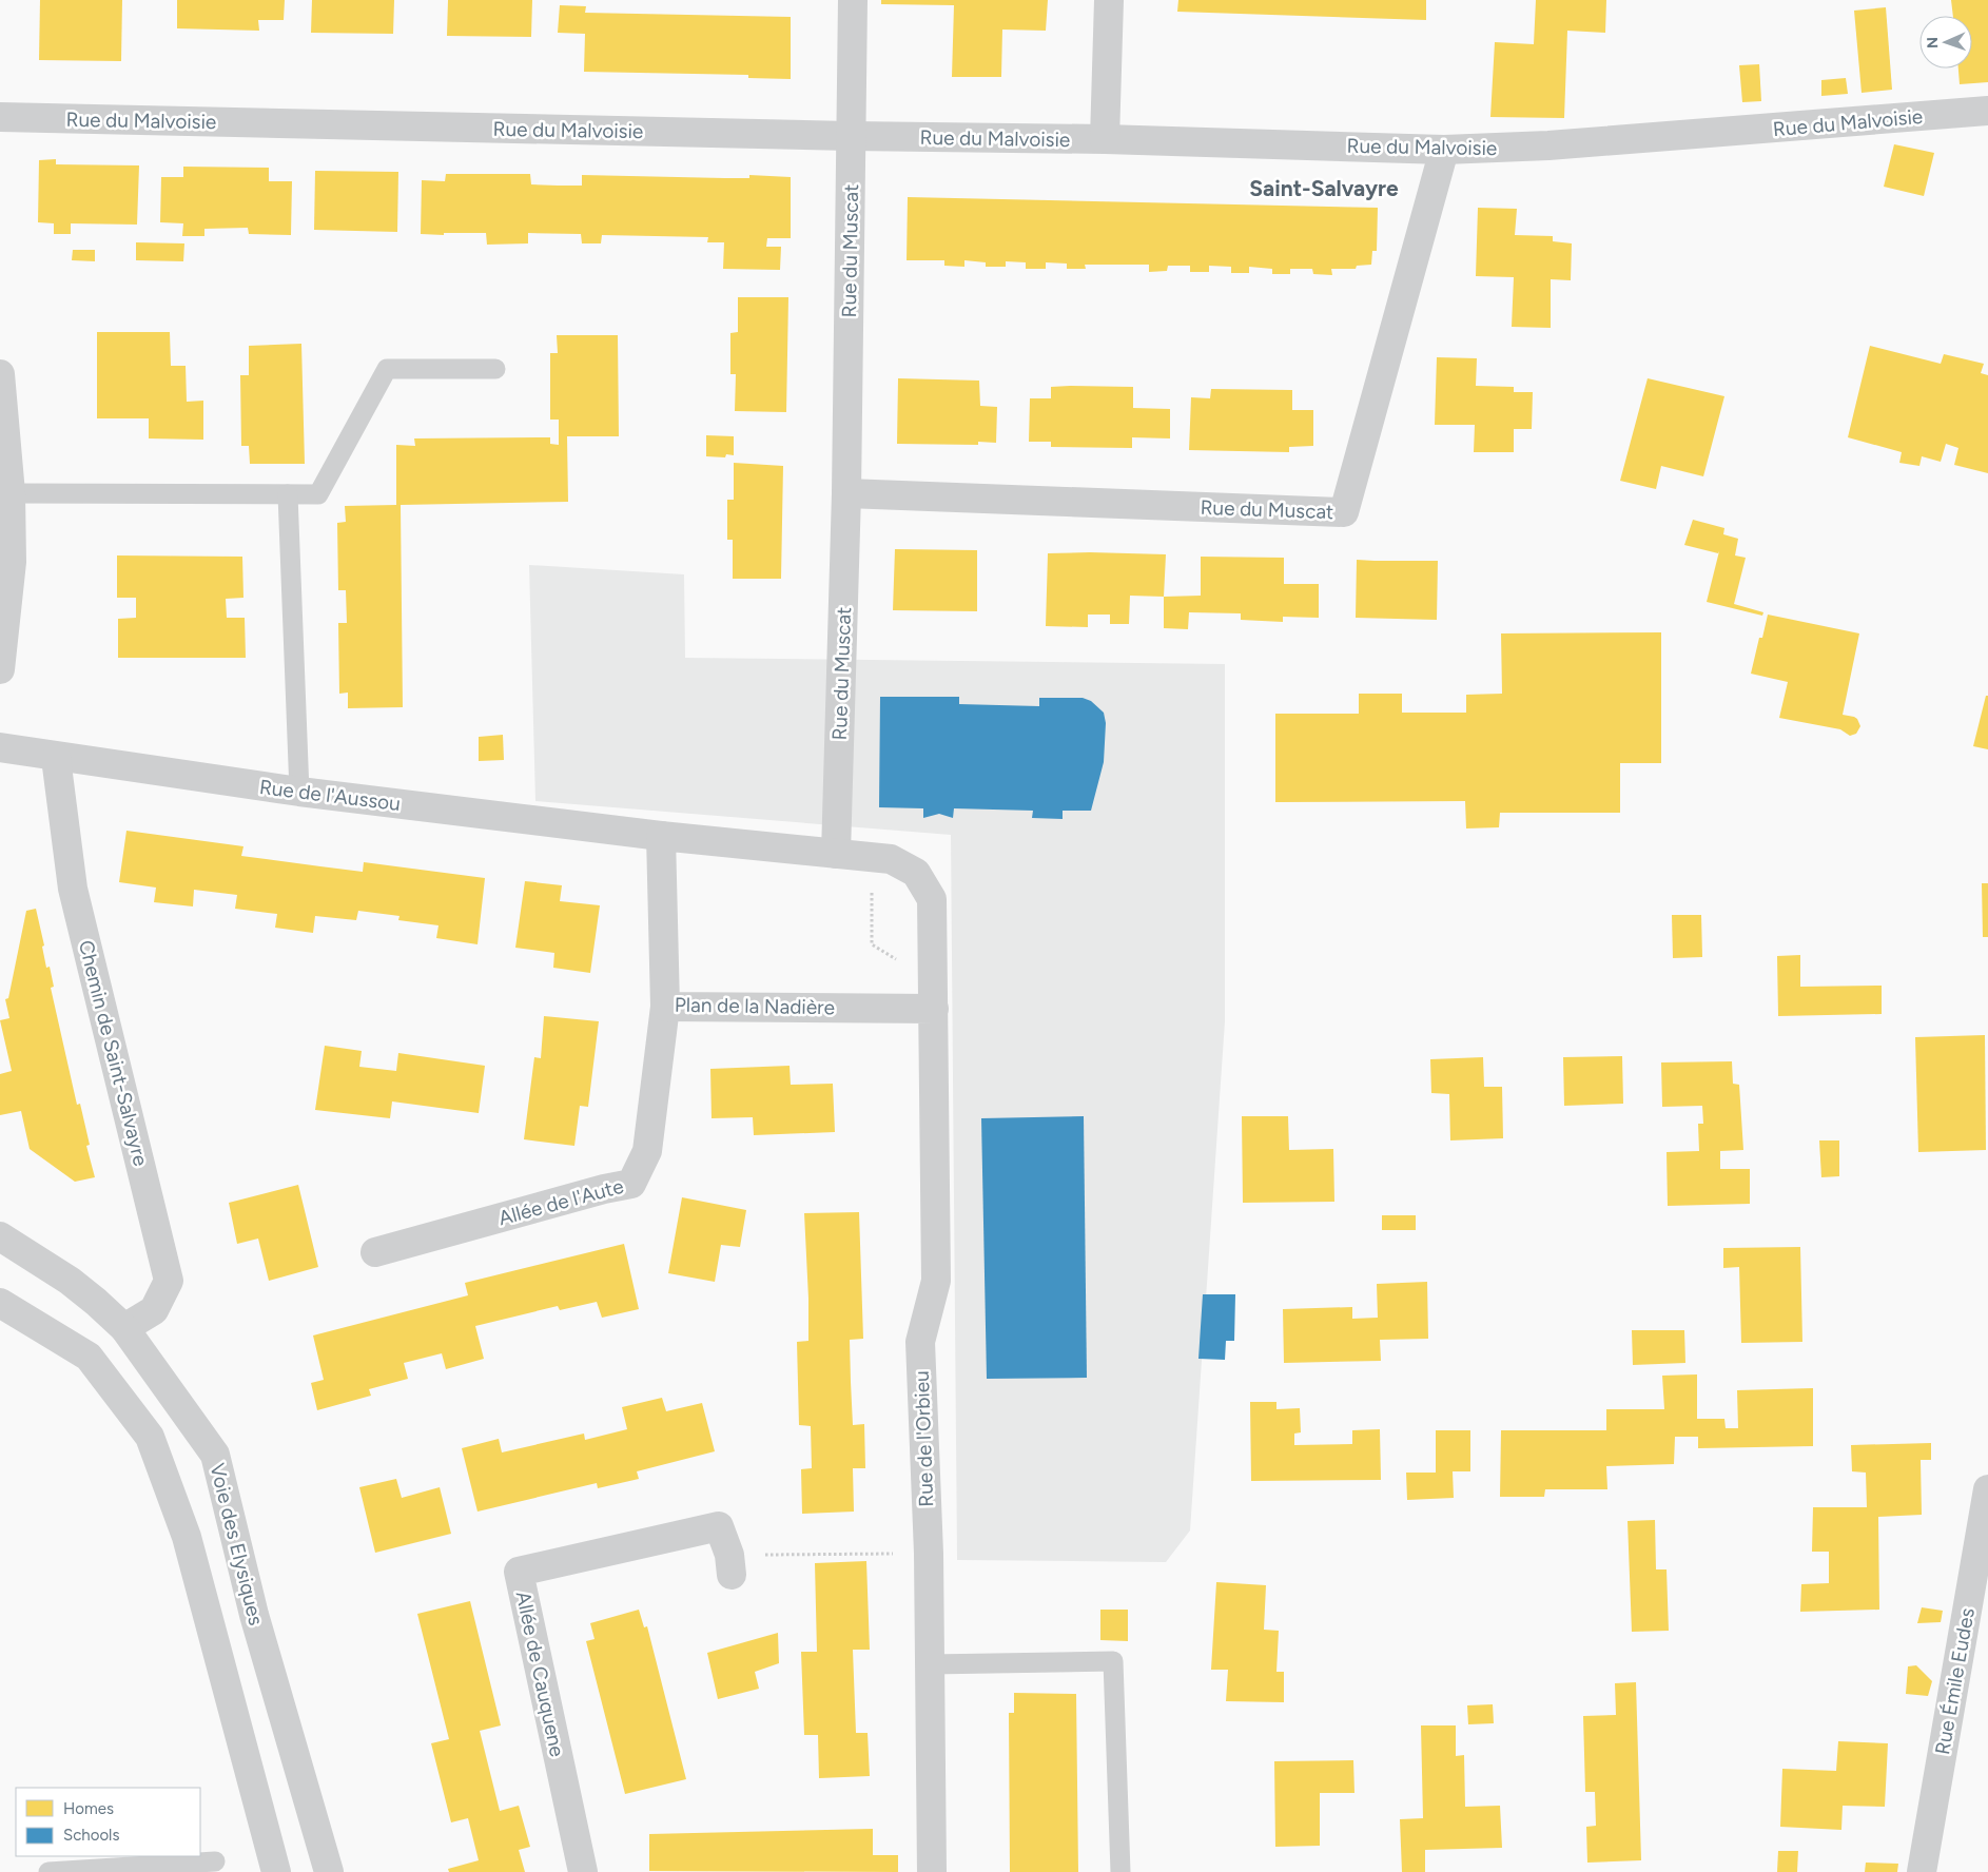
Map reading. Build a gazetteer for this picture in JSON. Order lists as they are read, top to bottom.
{
  "streets": {
    "street": [
      "Rue du Malvoisie",
      "Rue du Muscat",
      "Rue de l'Aussou",
      "Plan de la Nadière",
      "Chemin de Saint-Salvayre",
      "Allée de l'Aute",
      "Rue de l'Orbieu",
      "Voie des Elysiques",
      "Allée de Cauquene",
      "Rue Émile Eudes"
    ]
  },
  "crossings": [
    ["Rue du Malvoisie", "Rue du Muscat"],
    ["Rue de l'Aussou", "Plan de la Nadière"],
    ["Rue de l'Aussou", "Chemin de Saint-Salvayre"],
    ["Plan de la Nadière", "Allée de l'Aute"],
    ["Plan de la Nadière", "Rue de l'Orbieu"],
    ["Chemin de Saint-Salvayre", "Voie des Elysiques"]
  ],
  "districts": ["Saint-Salvayre"],
  "legend": ["Homes", "Schools"],
  "north": "left"
}
